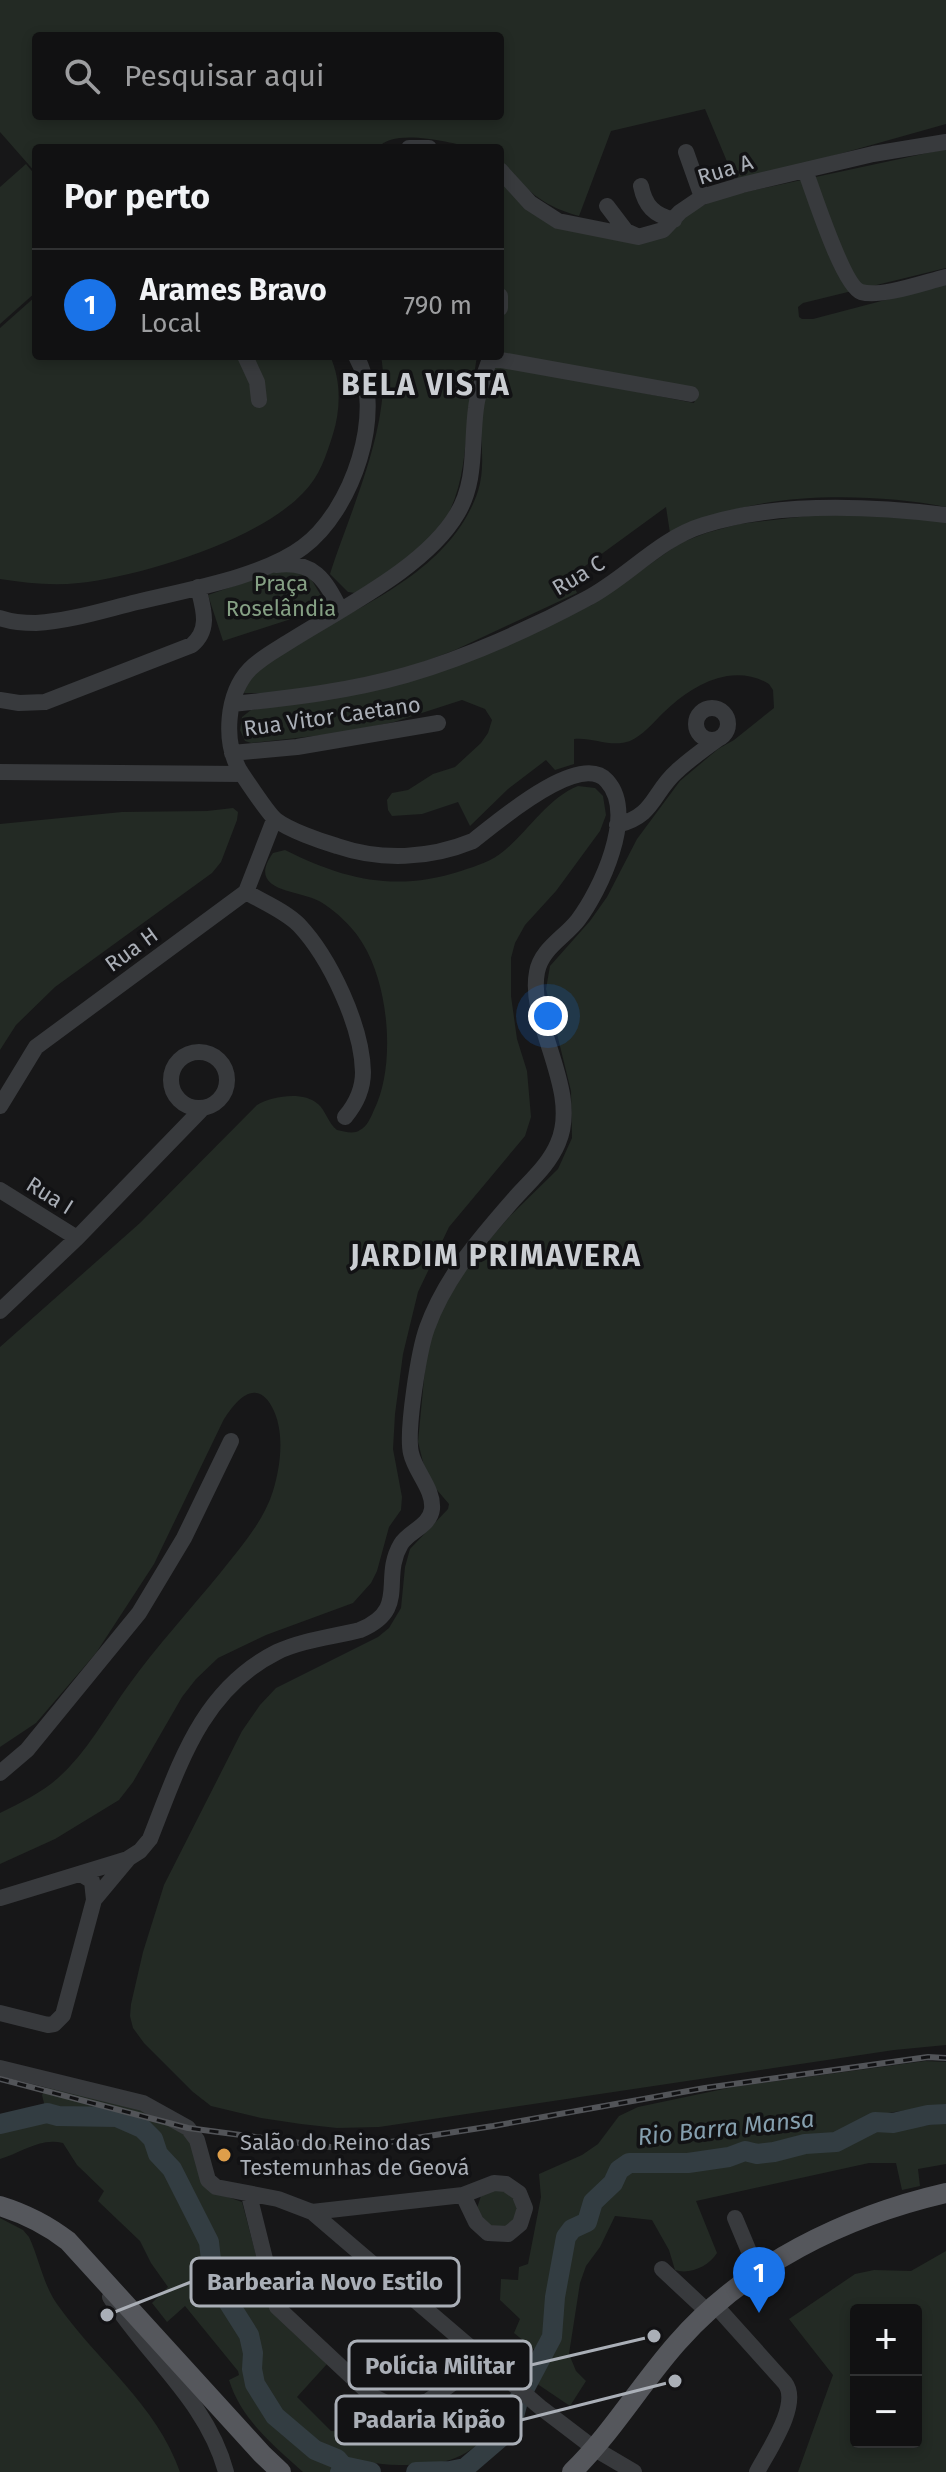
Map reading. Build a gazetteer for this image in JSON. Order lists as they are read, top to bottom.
{
  "streets": {
    "street": [
      "Rua A",
      "Rua C",
      "Rua Vitor Caetano",
      "Rua H",
      "Rua I"
    ]
  },
  "districts": ["BELA VISTA", "JARDIM PRIMAVERA"],
  "water": ["Rio Barra Mansa"],
  "parks": ["Praça Roselândia"],
  "places": [
    "Salão do Reino das Testemunhas de Geová",
    "Barbearia Novo Estilo",
    "Polícia Militar",
    "Padaria Kipão"
  ],
  "page": {
    "search": "Pesquisar aqui",
    "heading": "Por perto",
    "list": [
      {
        "mark": "1",
        "name": "Arames Bravo",
        "note": "Local",
        "value": "790 m"
      }
    ],
    "pins": "1",
    "map_buttons": ["+", "−"]
  }
}
